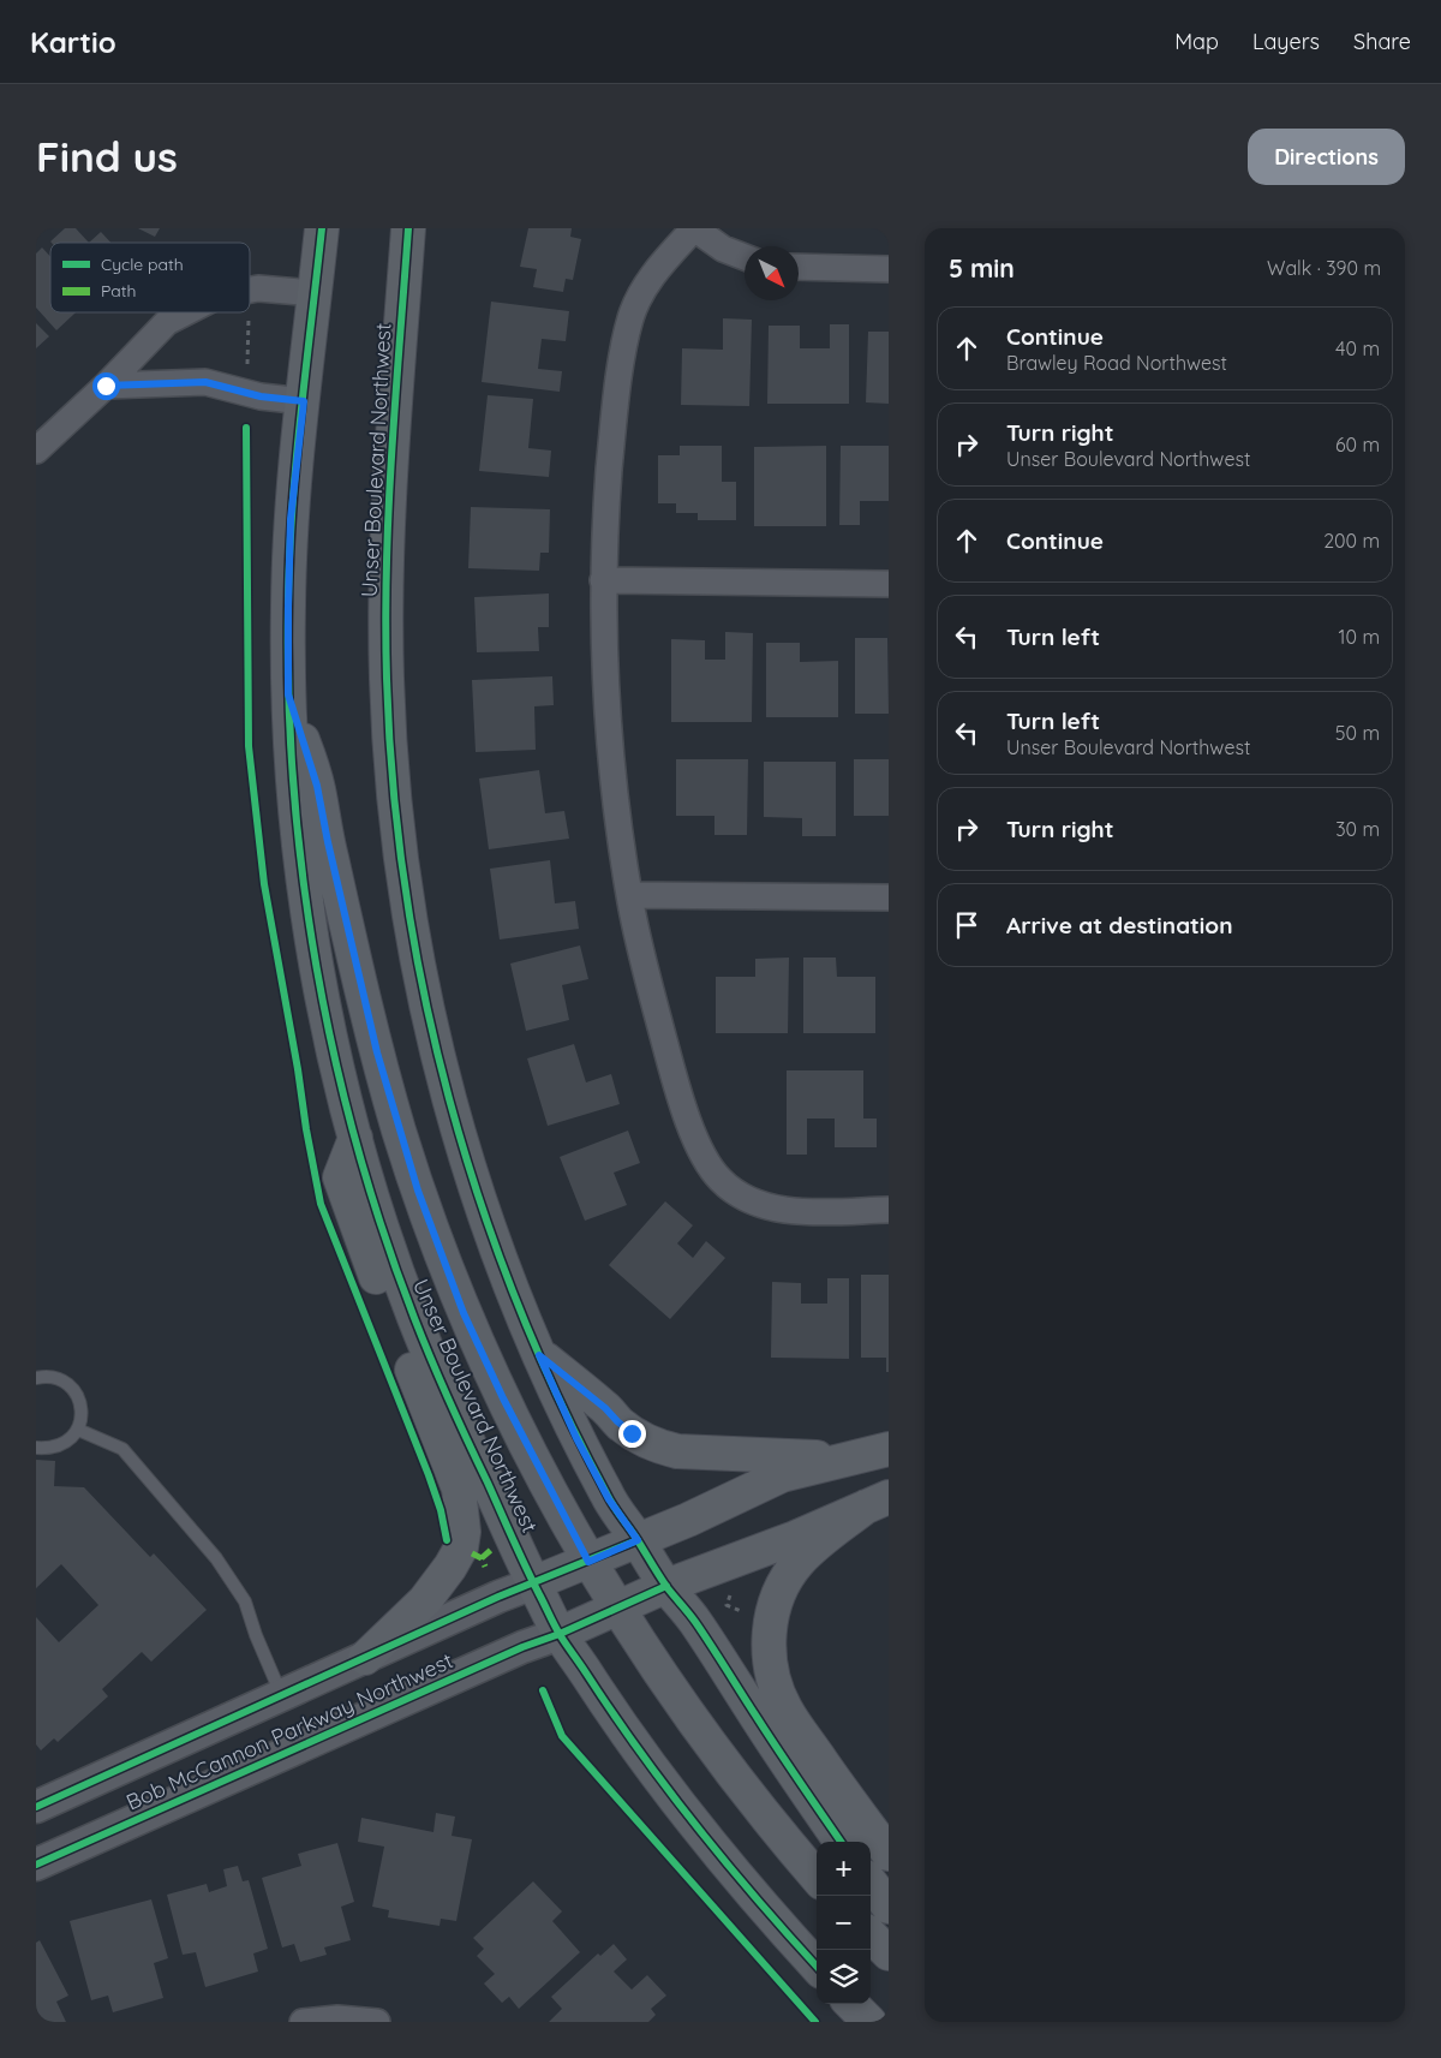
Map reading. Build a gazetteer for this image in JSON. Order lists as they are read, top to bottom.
{
  "streets": {
    "main road": ["Unser Boulevard Northwest"],
    "street": ["Bob McCannon Parkway Northwest"]
  },
  "crossings": [
    ["Unser Boulevard Northwest", "Bob McCannon Parkway Northwest"]
  ],
  "legend": ["Cycle path", "Path"],
  "north": "bottom right",
  "page": {
    "header": "Kartio",
    "nav": ["Map", "Layers", "Share"],
    "buttons": "Directions",
    "title": "Find us",
    "heading": ["5 min", "Walk · 390 m"],
    "list": [
      ["Continue", "Brawley Road Northwest", "40 m"],
      ["Turn right", "Unser Boulevard Northwest", "60 m"],
      ["Continue", "200 m"],
      ["Turn left", "10 m"],
      ["Turn left", "Unser Boulevard Northwest", "50 m"],
      ["Turn right", "30 m"],
      "Arrive at destination"
    ],
    "map_buttons": ["+", "−"]
  }
}
